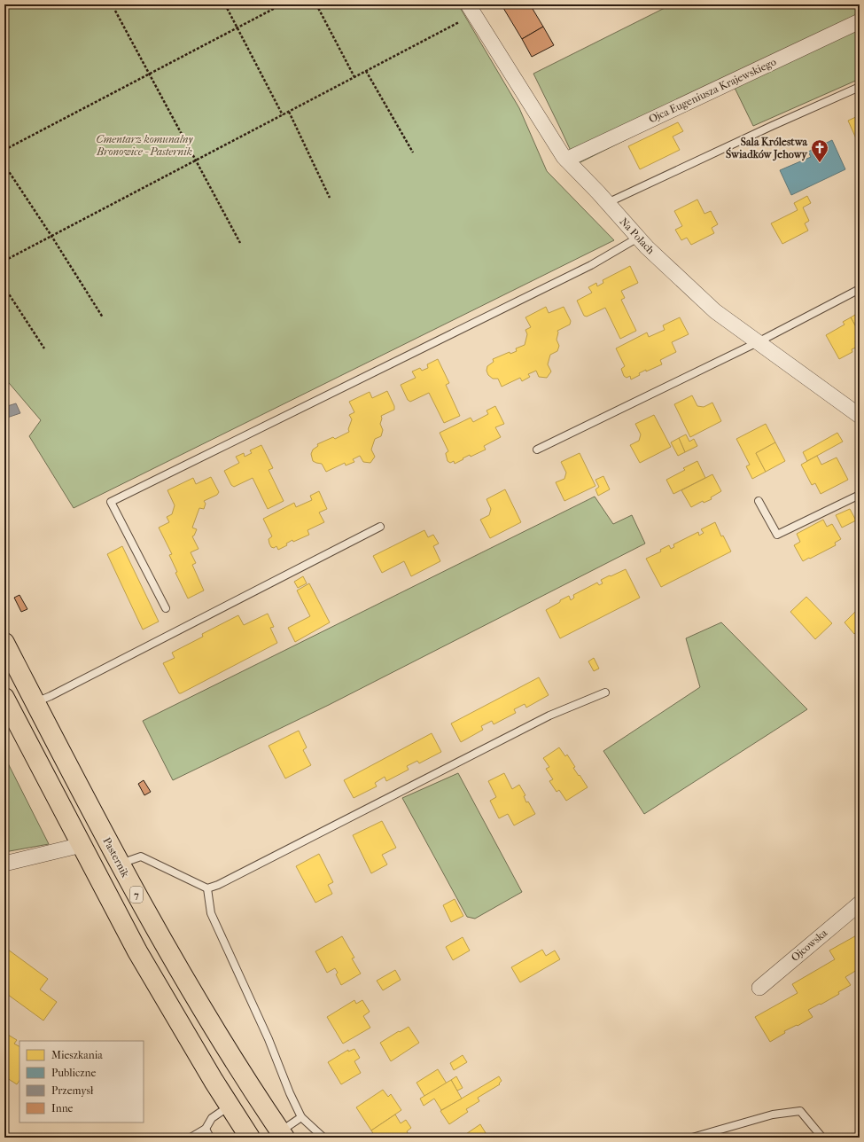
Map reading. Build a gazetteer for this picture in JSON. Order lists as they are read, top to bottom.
{
  "streets": {
    "main road": ["Pasternik", "7"],
    "street": ["Ojca Eugeniusza Krajewskiego", "Na Polach", "Ojcowska"]
  },
  "crossings": [
    ["Ojca Eugeniusza Krajewskiego", "Na Polach"]
  ],
  "parks": ["Cmentarz komunalny Bronowice - Pasternik"],
  "places": {
    "church": ["Sala Królestwa Świadków Jehowy"]
  },
  "legend": [
    "Mieszkania",
    "Publiczne",
    "Przemysł",
    "Inne"
  ]
}
